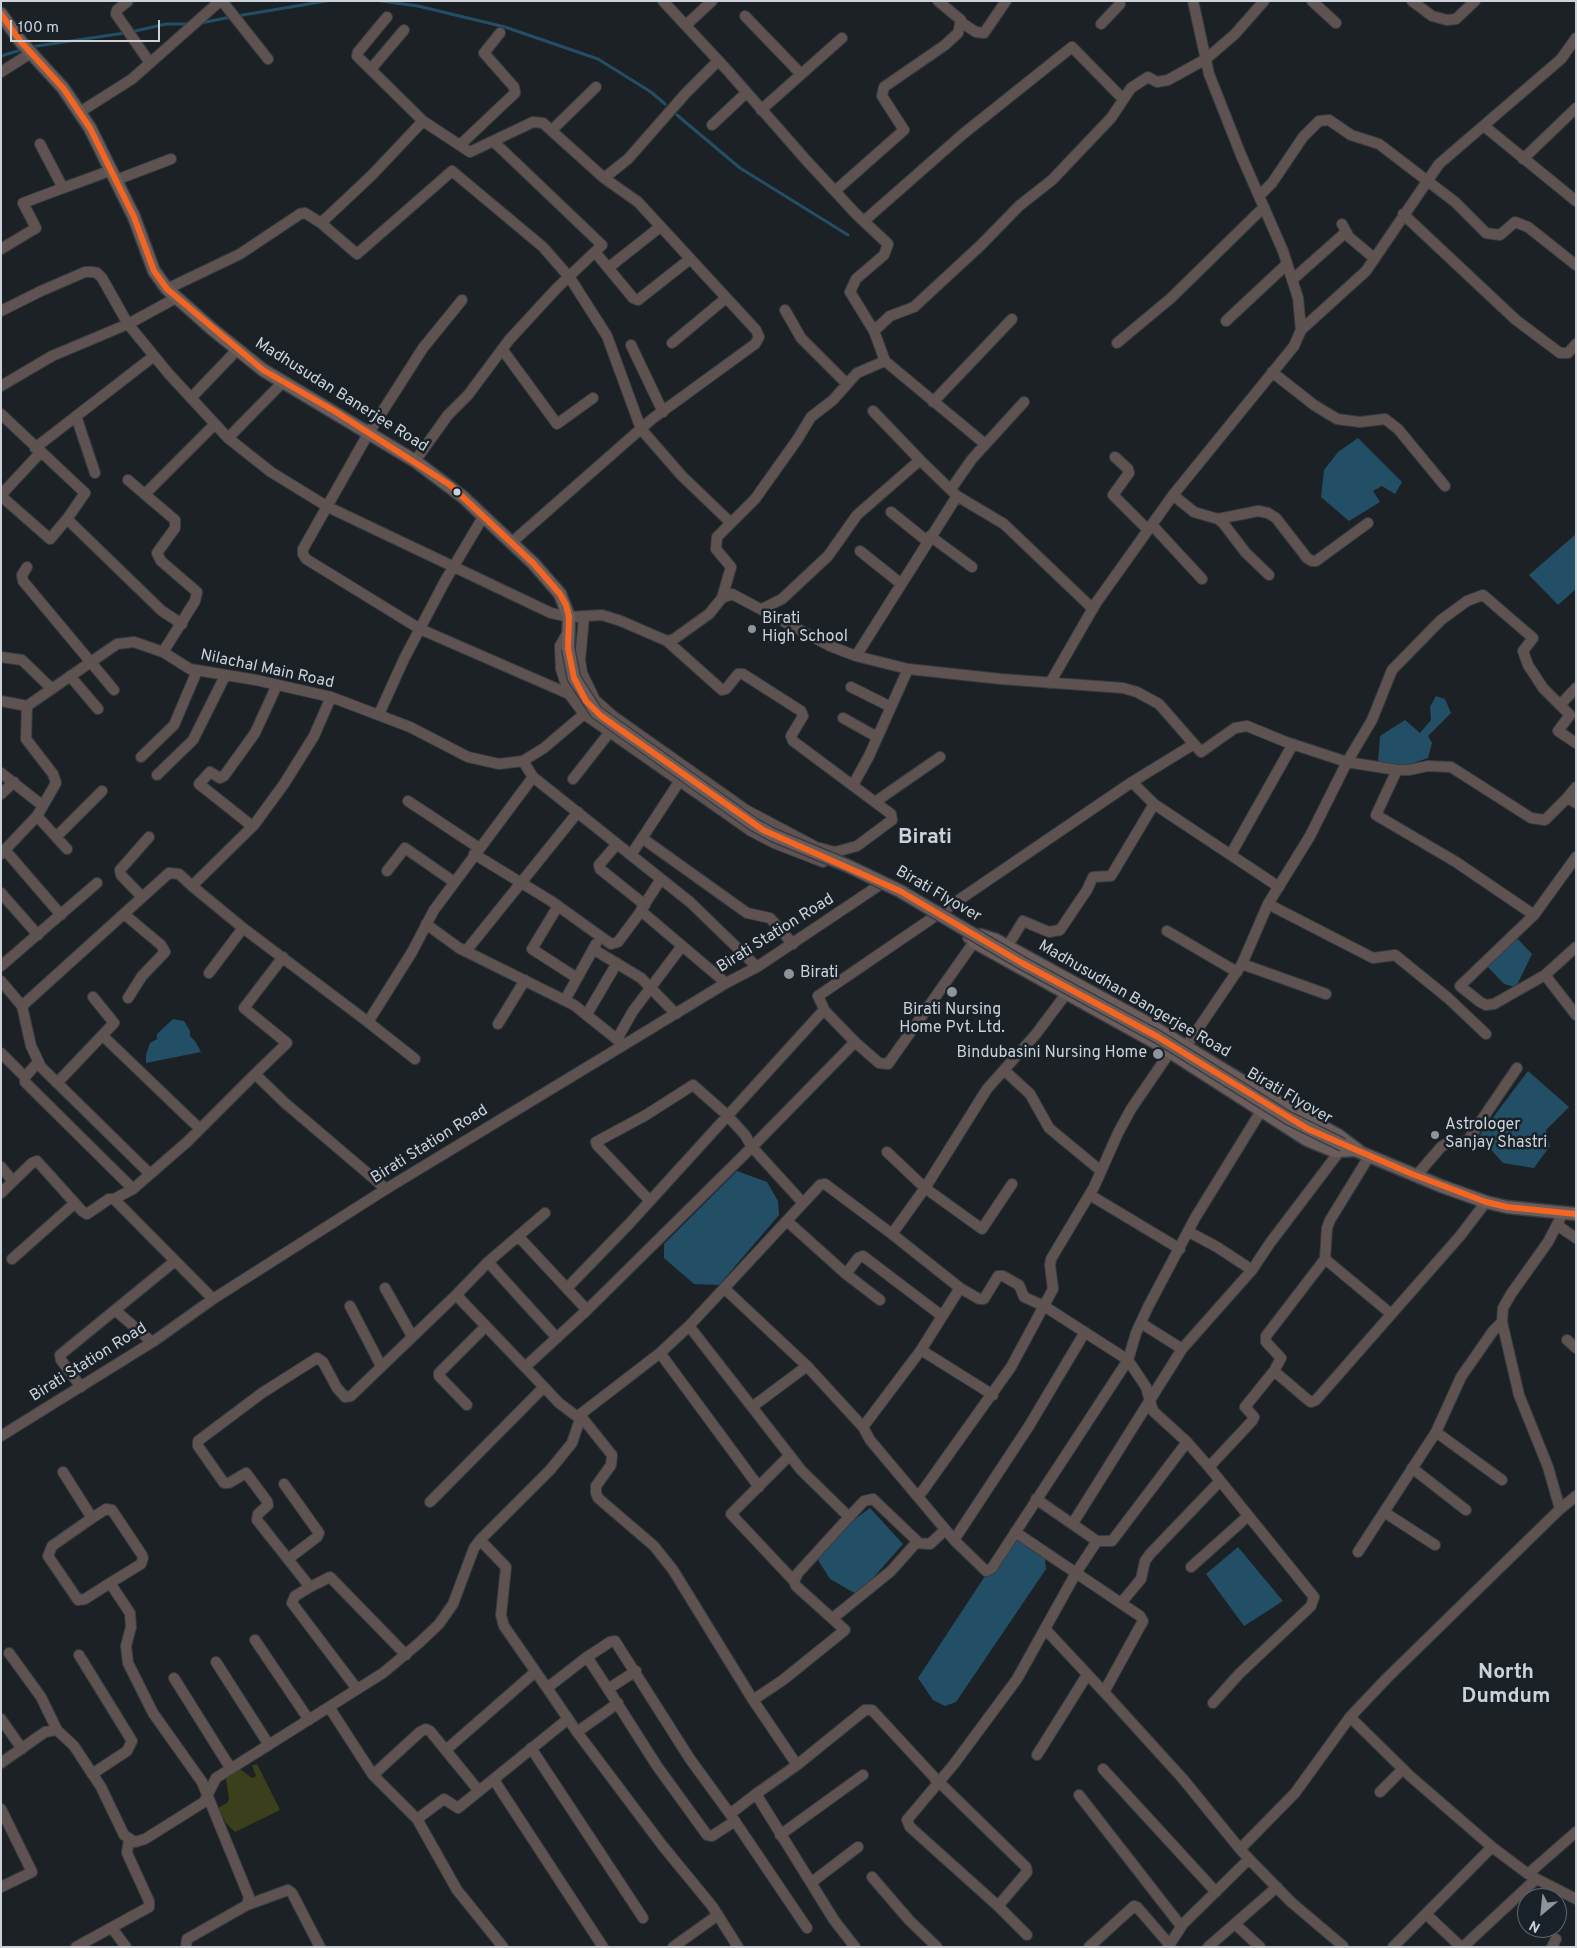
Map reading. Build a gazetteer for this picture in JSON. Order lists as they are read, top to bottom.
{
  "streets": {
    "main road": ["Madhusudan Banerjee Road", "Birati Flyover", "Madhusudhan Bangerjee Road"],
    "street": ["Nilachal Main Road", "Birati Station Road"]
  },
  "crossings": [
    ["Madhusudan Banerjee Road", "Birati Flyover"],
    ["Birati Flyover", "Madhusudhan Bangerjee Road"]
  ],
  "districts": ["Birati", "North Dumdum"],
  "places": [
    "Birati High School",
    "Birati",
    "Birati Nursing Home Pvt. Ltd.",
    "Bindubasini Nursing Home",
    "Astrologer Sanjay Shastri"
  ],
  "scale_bar": "100 m",
  "north": "bottom left"
}
